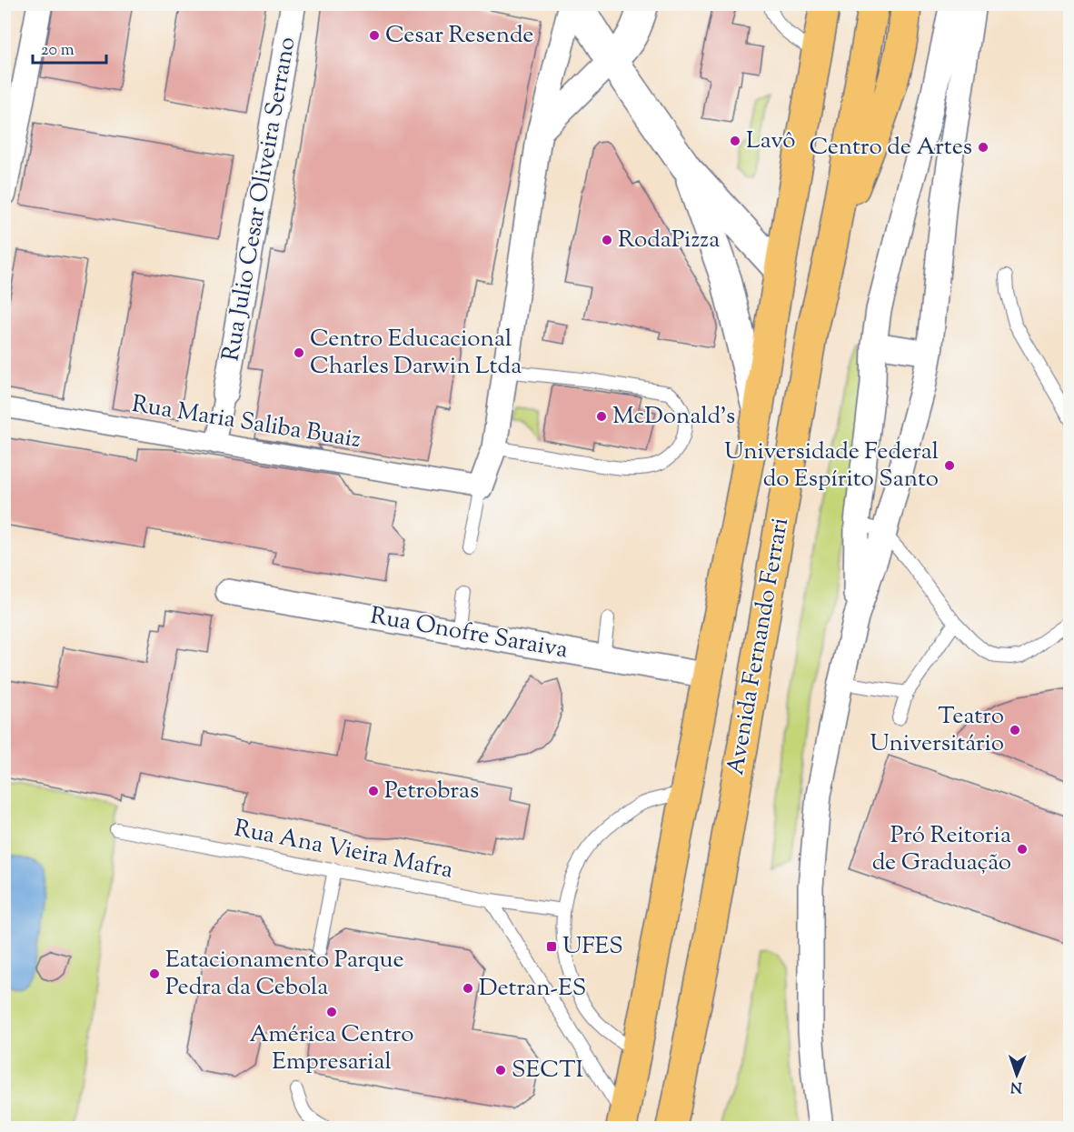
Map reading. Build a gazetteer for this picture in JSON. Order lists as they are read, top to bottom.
{
  "streets": {
    "main road": ["Avenida Fernando Ferrari"],
    "street": ["Rua Julio Cesar Oliveira Serrano", "Rua Maria Saliba Buaiz", "Rua Onofre Saraiva"],
    "lane": ["Rua Ana Vieira Mafra"]
  },
  "crossings": [
    ["Rua Onofre Saraiva", "Avenida Fernando Ferrari"]
  ],
  "places": {
    "other": [
      "Cesar Resende",
      "Lavô",
      "Centro de Artes",
      "RodaPizza",
      "Centro Educacional Charles Darwin Ltda",
      "McDonald's",
      "Universidade Federal do Espírito Santo",
      "Teatro Universitário",
      "Petrobras",
      "Pró Reitoria de Graduação",
      "Eatacionamento Parque Pedra da Cebola",
      "Detran-ES",
      "América Centro Empresarial",
      "SECTI"
    ],
    "transit": ["UFES"]
  },
  "scale_bar": "20 m",
  "north": "bottom"
}
